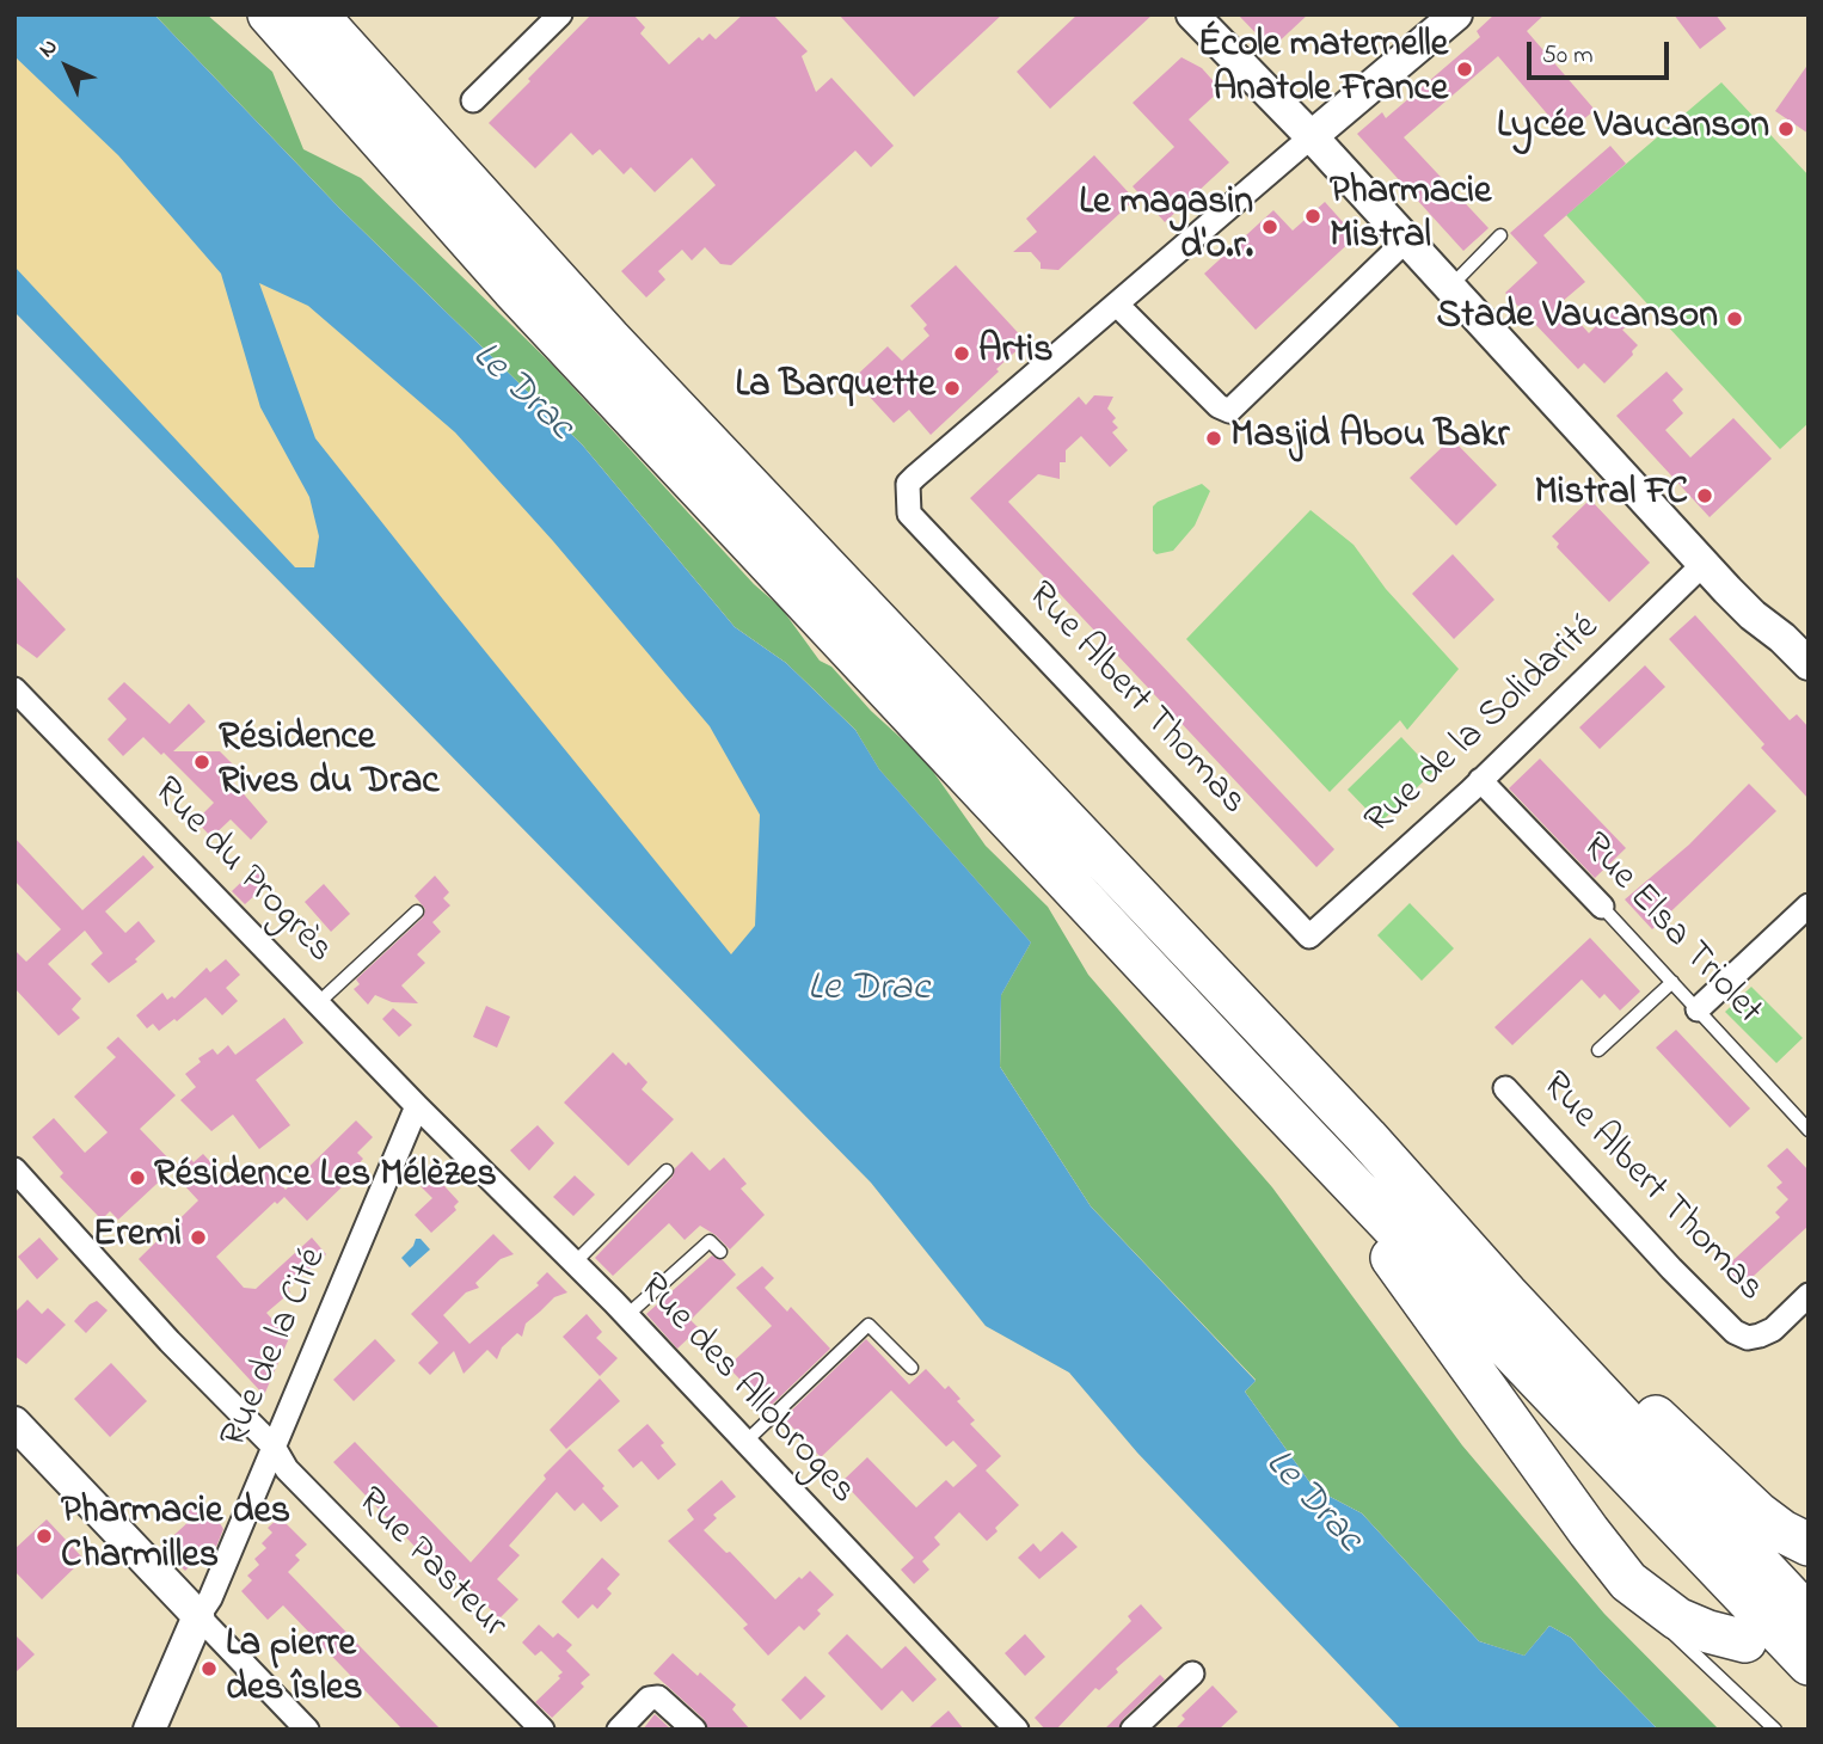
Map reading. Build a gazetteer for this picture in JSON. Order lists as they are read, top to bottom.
{
  "streets": {
    "street": [
      "Rue Albert Thomas",
      "Rue de la Solidarité",
      "Rue du Progrès",
      "Rue Elsa Triolet",
      "Rue de la Cité",
      "Rue des Allobroges",
      "Rue Pasteur"
    ]
  },
  "crossings": [
    ["Rue Albert Thomas", "Rue de la Solidarité"],
    ["Rue de la Solidarité", "Rue Elsa Triolet"],
    ["Rue du Progrès", "Rue de la Cité"],
    ["Rue du Progrès", "Rue des Allobroges"],
    ["Rue de la Cité", "Rue des Allobroges"],
    ["Rue de la Cité", "Rue Pasteur"]
  ],
  "water": ["Le Drac"],
  "places": [
    "École maternelle Anatole France",
    "Lycée Vaucanson",
    "Pharmacie Mistral",
    "Le magasin d'o.r.",
    "Stade Vaucanson",
    "Artis",
    "La Barquette",
    "Masjid Abou Bakr",
    "Mistral FC",
    "Résidence Rives du Drac",
    "Résidence Les Mélèzes",
    "Eremi",
    "Pharmacie des Charmilles",
    "La pierre des îsles"
  ],
  "scale_bar": "50 m",
  "north": "top left"
}
